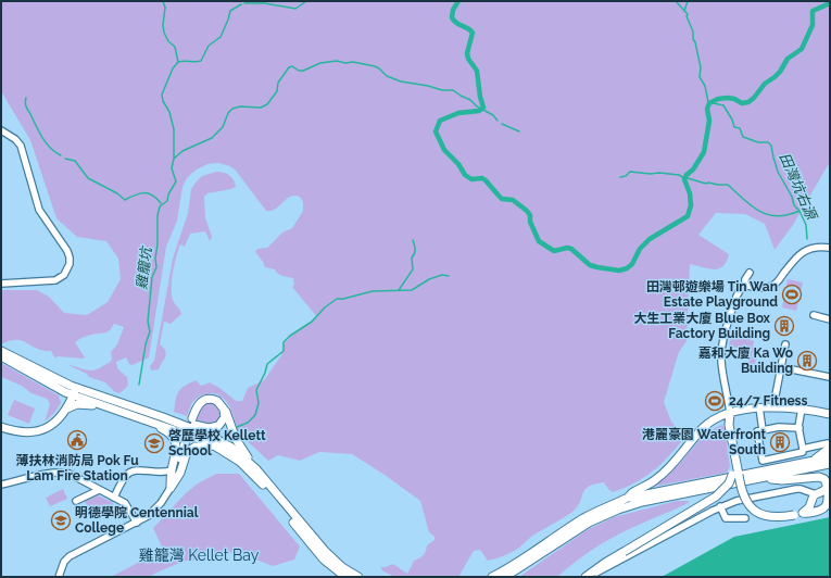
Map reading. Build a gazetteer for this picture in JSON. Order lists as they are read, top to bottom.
{
  "districts": ["雞籠灣 Kellet Bay"],
  "water": ["田灣坑右源", "雞籠坑"],
  "places": {
    "sports": ["田灣邨遊樂場 Tin Wan Estate Playground", "24/7 Fitness"],
    "building": ["大生工業大廈 Blue Box Factory Building", "嘉和大廈 Ka Wo Building", "港麗豪園 Waterfront South"],
    "public building": ["薄扶林消防局 Pok Fu Lam Fire Station"],
    "school or university": ["啓歷學校 Kellett School", "明德學院 Centennial College"]
  }
}
